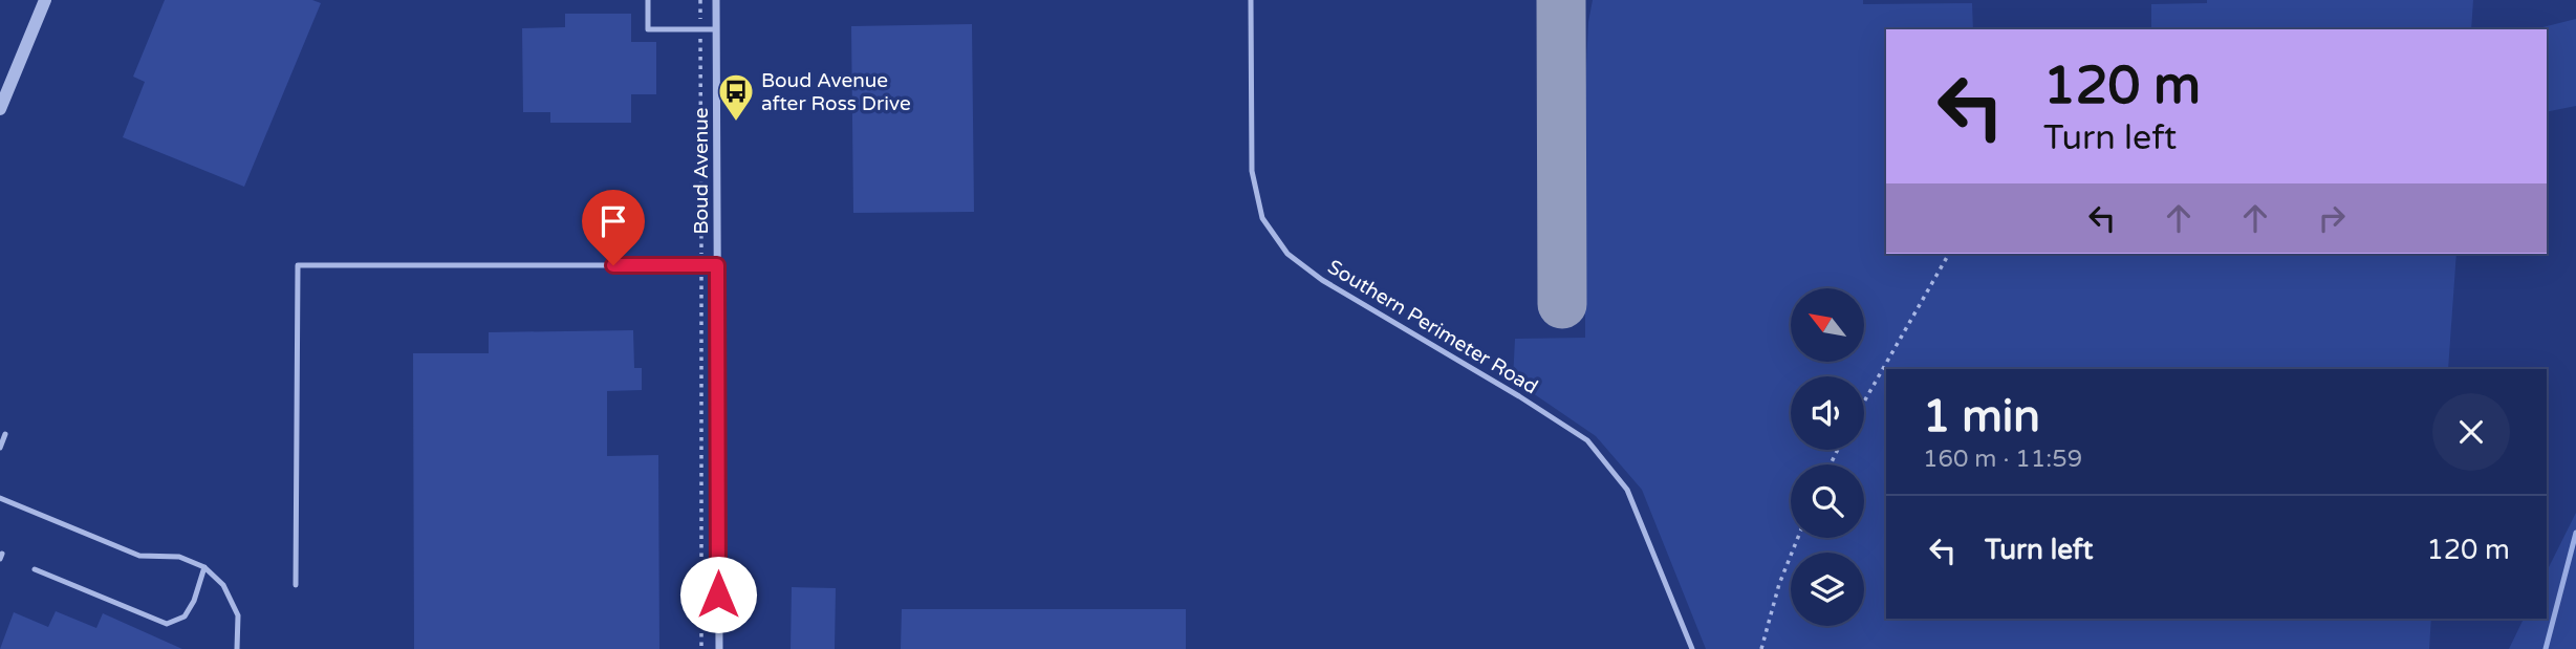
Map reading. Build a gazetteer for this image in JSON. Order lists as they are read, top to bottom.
{
  "streets": {
    "street": ["Boud Avenue"],
    "lane": ["Southern Perimeter Road"]
  },
  "places": {
    "bus stop": ["Boud Avenue after Ross Drive"]
  },
  "north": "top left",
  "page": {
    "turn": ["120 m", "Turn left"],
    "heading": ["1 min", "160 m · 11:59"],
    "list": [
      {
        "name": "Turn left",
        "value": "120 m"
      }
    ]
  }
}
